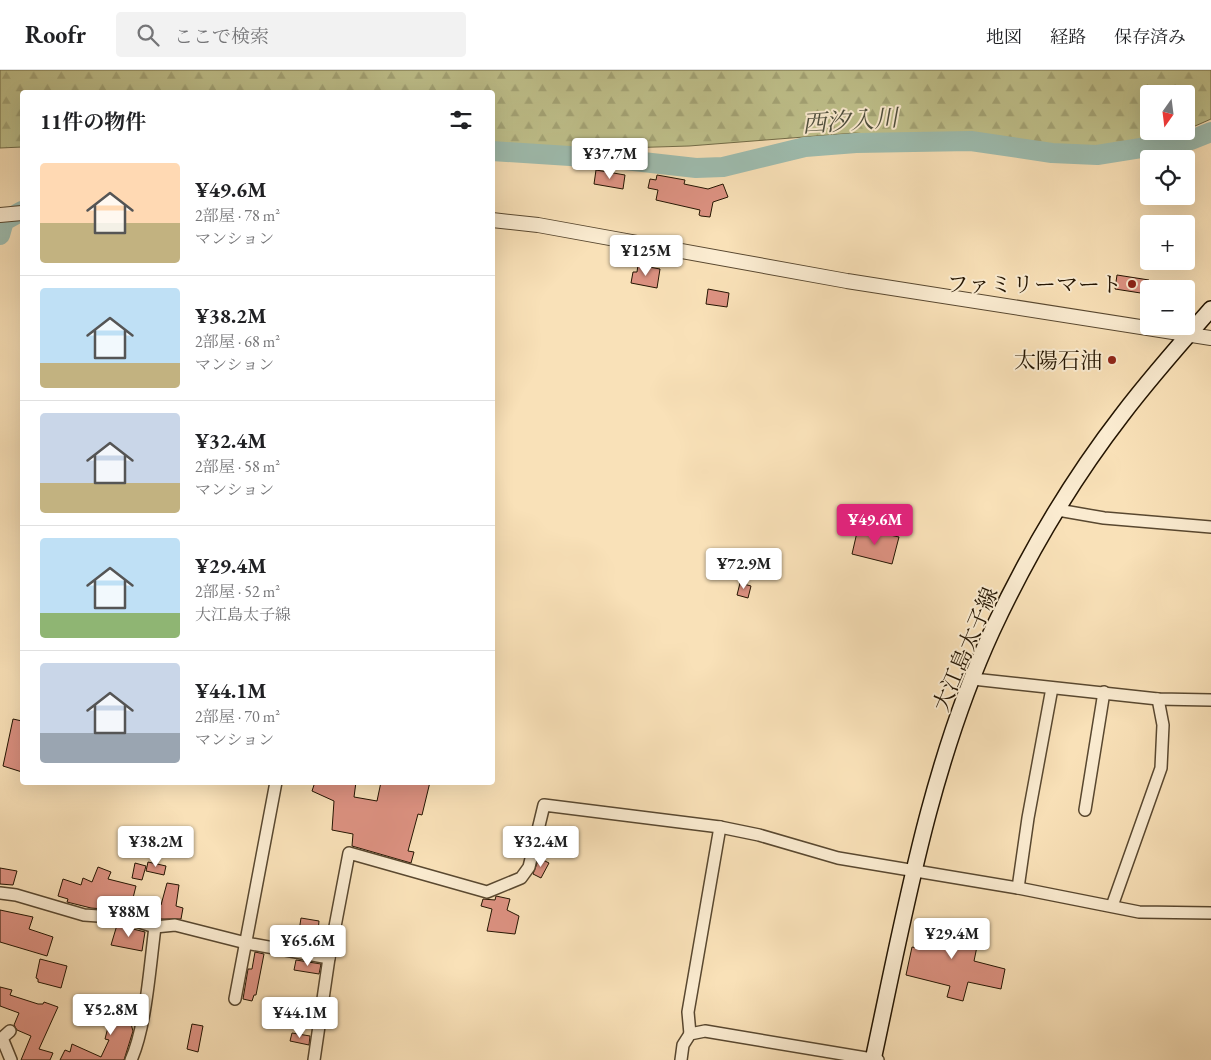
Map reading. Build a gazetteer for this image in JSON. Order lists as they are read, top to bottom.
{
  "streets": {
    "main road": ["大江島太子線"]
  },
  "water": ["西汐入川"],
  "places": ["ファミリーマート", "太陽石油"],
  "north": "bottom",
  "page": {
    "header": "Roofr",
    "search": "ここで検索",
    "nav": ["地図", "経路", "保存済み"],
    "map_buttons": ["+", "−"],
    "heading": "11件の物件",
    "price": [
      "¥37.7M",
      "¥125M",
      "¥49.6M",
      "¥72.9M",
      "¥38.2M",
      "¥32.4M",
      "¥88M",
      "¥29.4M",
      "¥65.6M",
      "¥52.8M",
      "¥44.1M"
    ],
    "list": [
      {
        "name": "¥49.6M",
        "note": "2部屋 · 78 m² · マンション"
      },
      {
        "name": "¥38.2M",
        "note": "2部屋 · 68 m² · マンション"
      },
      {
        "name": "¥32.4M",
        "note": "2部屋 · 58 m² · マンション"
      },
      {
        "name": "¥29.4M",
        "note": "2部屋 · 52 m² · 大江島太子線"
      },
      {
        "name": "¥44.1M",
        "note": "2部屋 · 70 m² · マンション"
      }
    ]
  }
}
